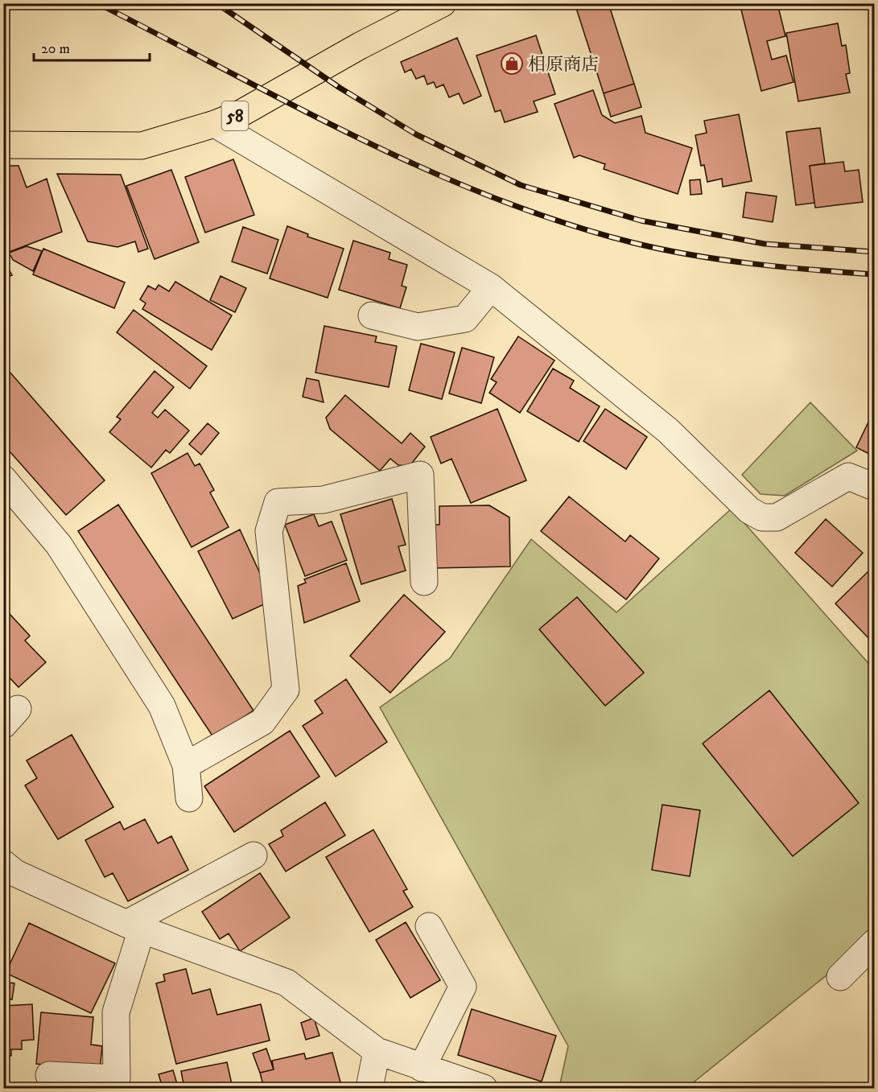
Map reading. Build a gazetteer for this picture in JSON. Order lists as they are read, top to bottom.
{
  "streets": {
    "main road": ["58"]
  },
  "places": {
    "shop": ["相原商店"]
  },
  "scale_bar": "20 m"
}
